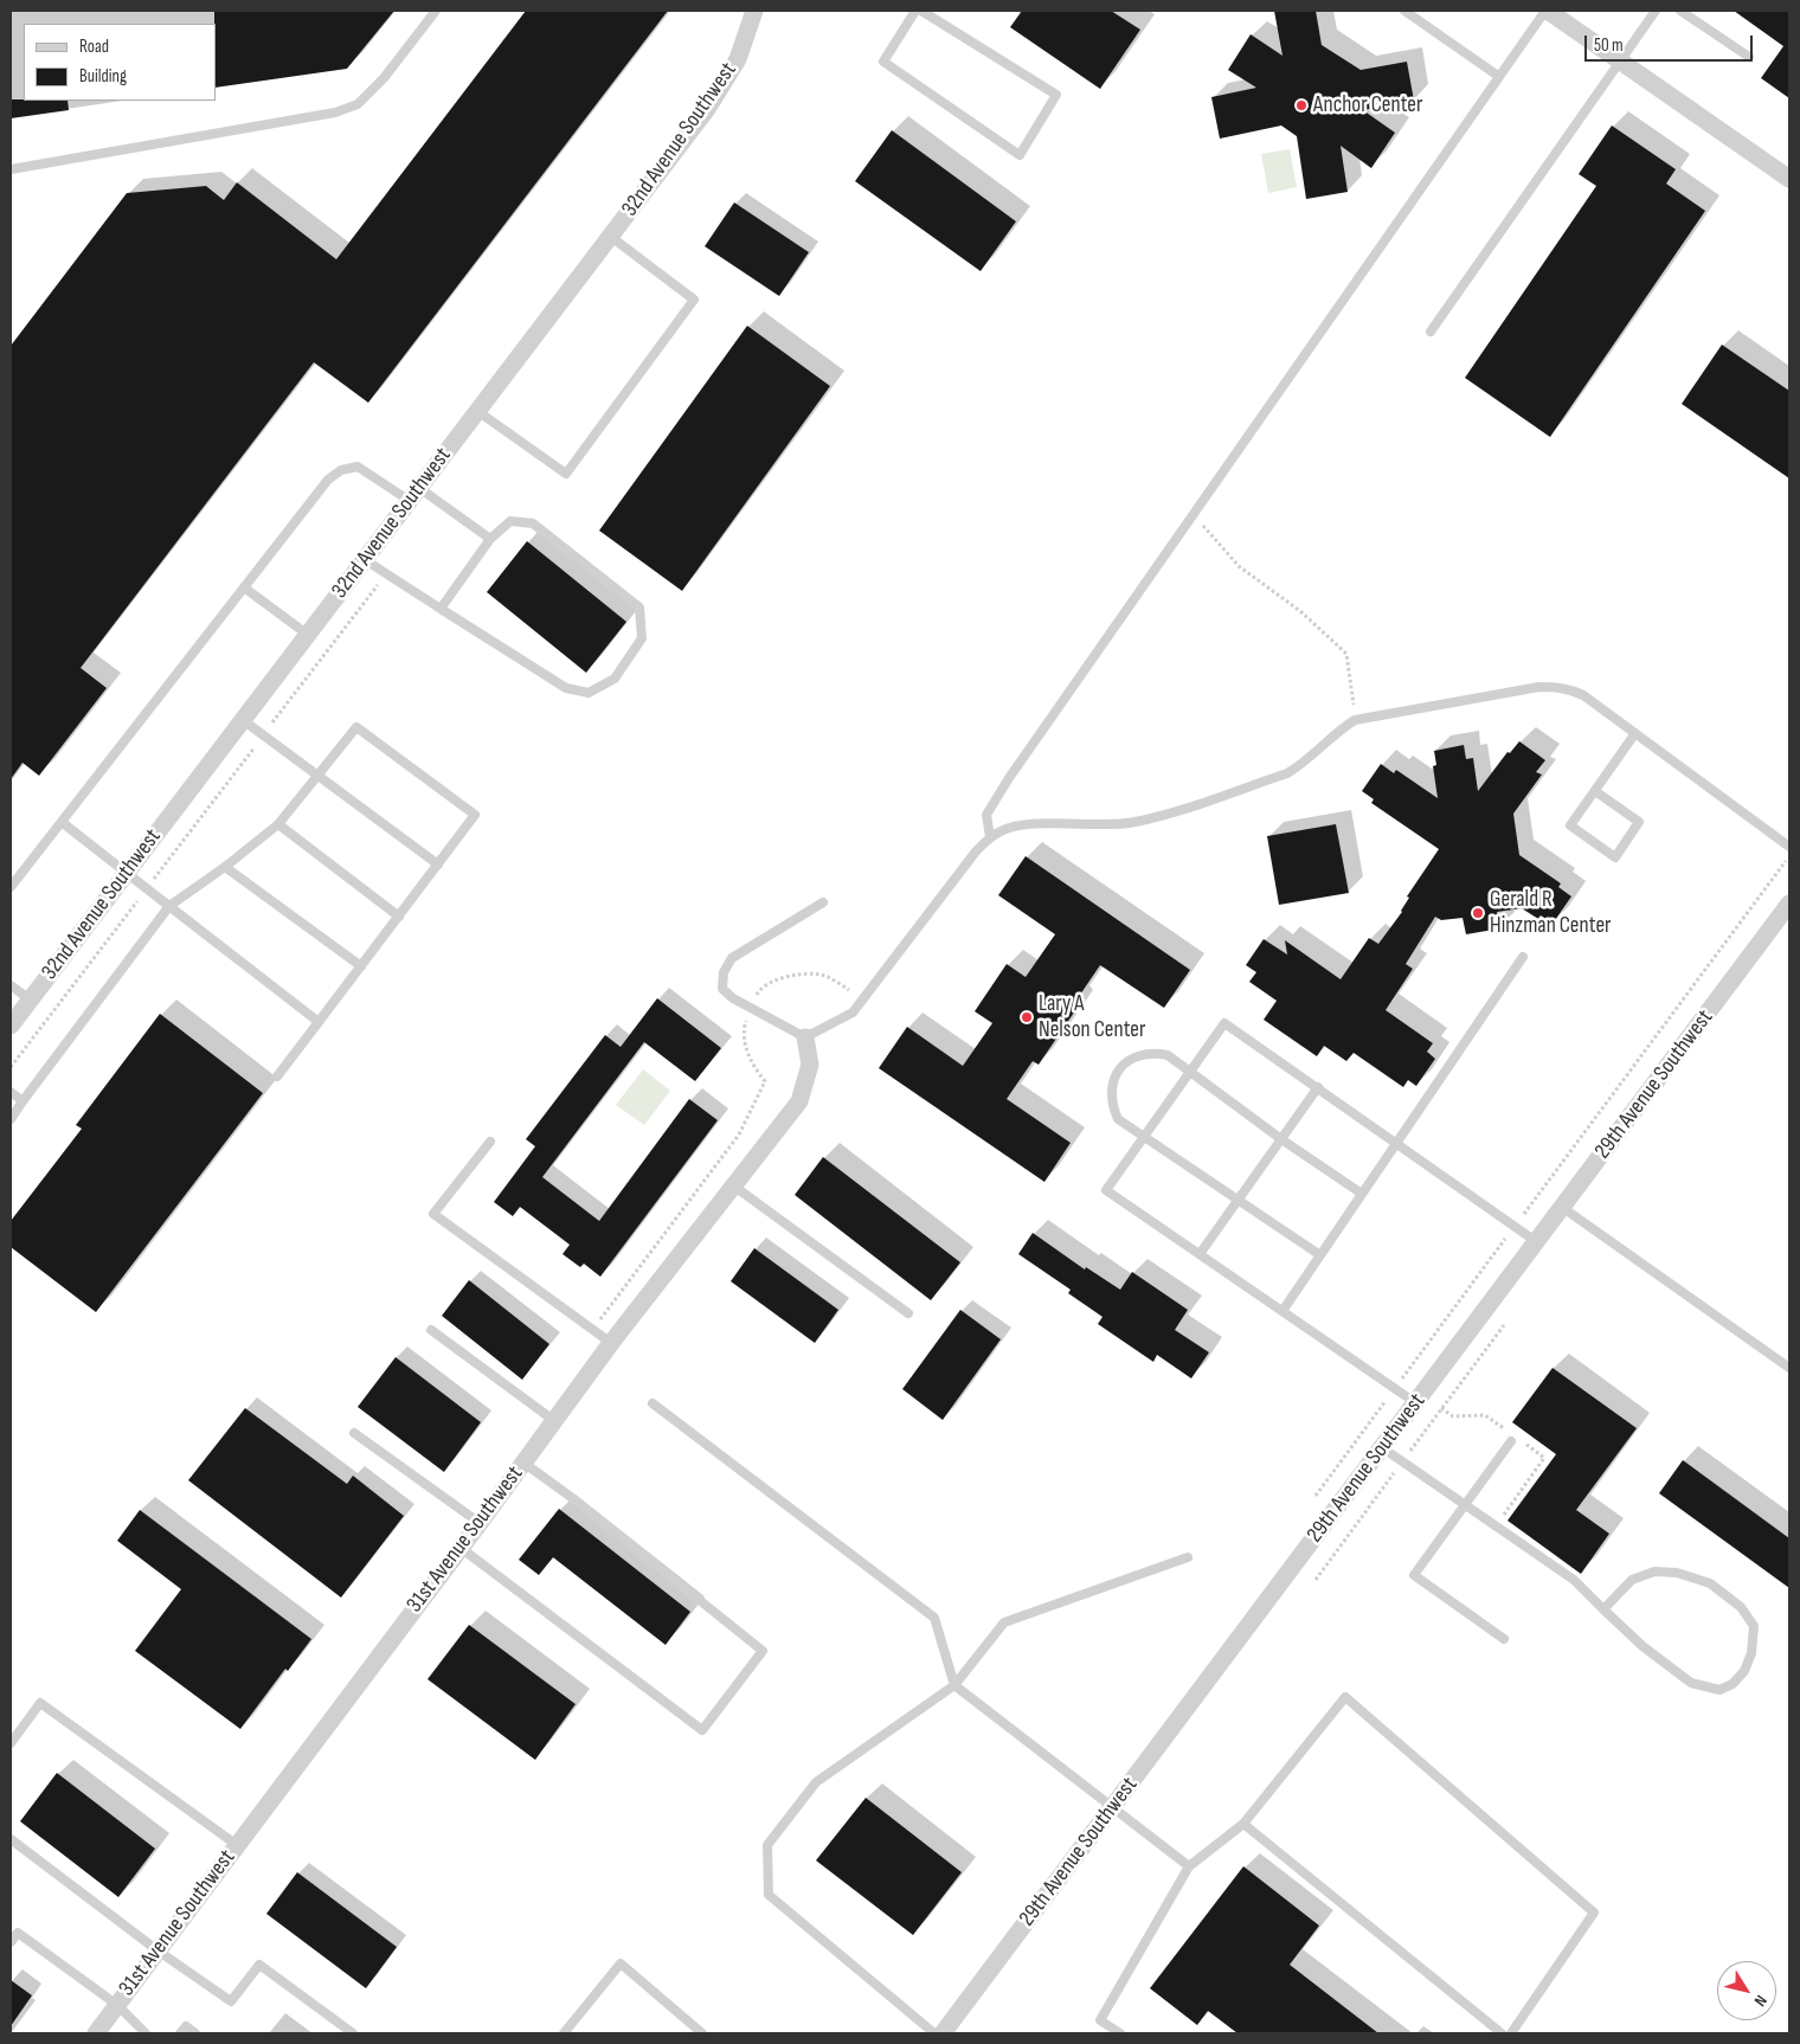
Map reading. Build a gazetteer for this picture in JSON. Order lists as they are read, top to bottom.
{
  "streets": {
    "street": ["32nd Avenue Southwest", "29th Avenue Southwest", "31st Avenue Southwest"]
  },
  "places": ["Anchor Center", "Gerald R Hinzman Center", "Lary A Nelson Center"],
  "legend": ["Road", "Building"],
  "scale_bar": "50 m",
  "north": "bottom right"
}
